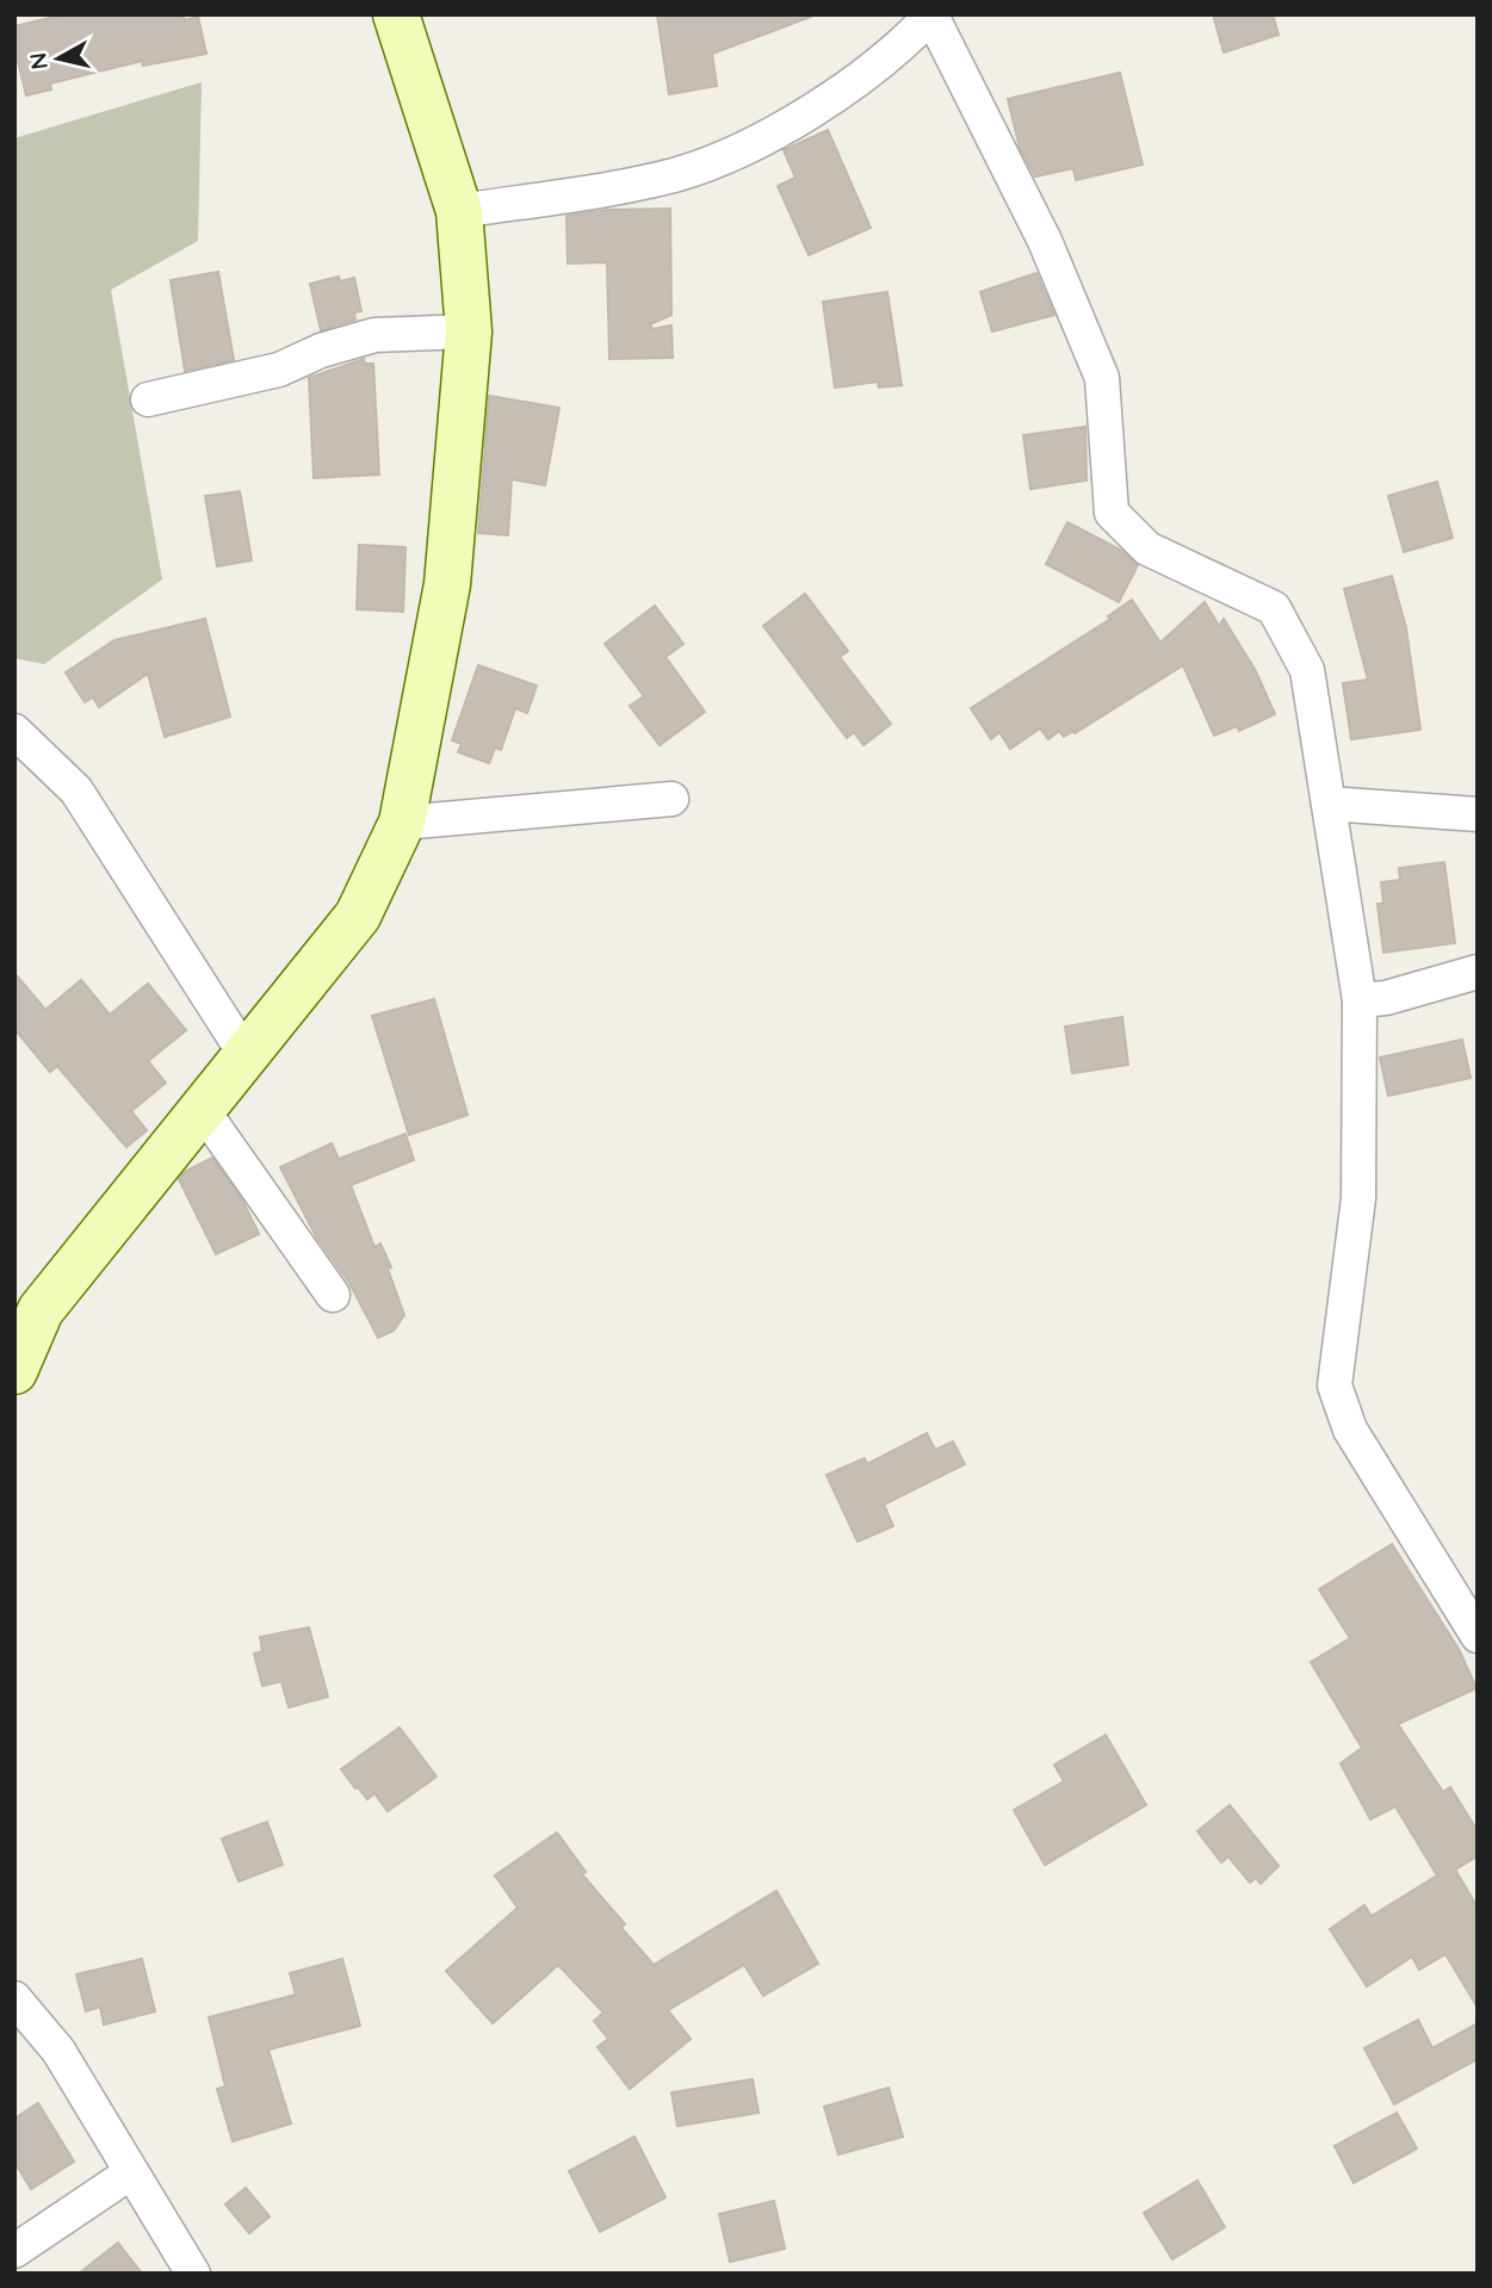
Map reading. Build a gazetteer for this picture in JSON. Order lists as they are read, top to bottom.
{
  "north": "left"
}
